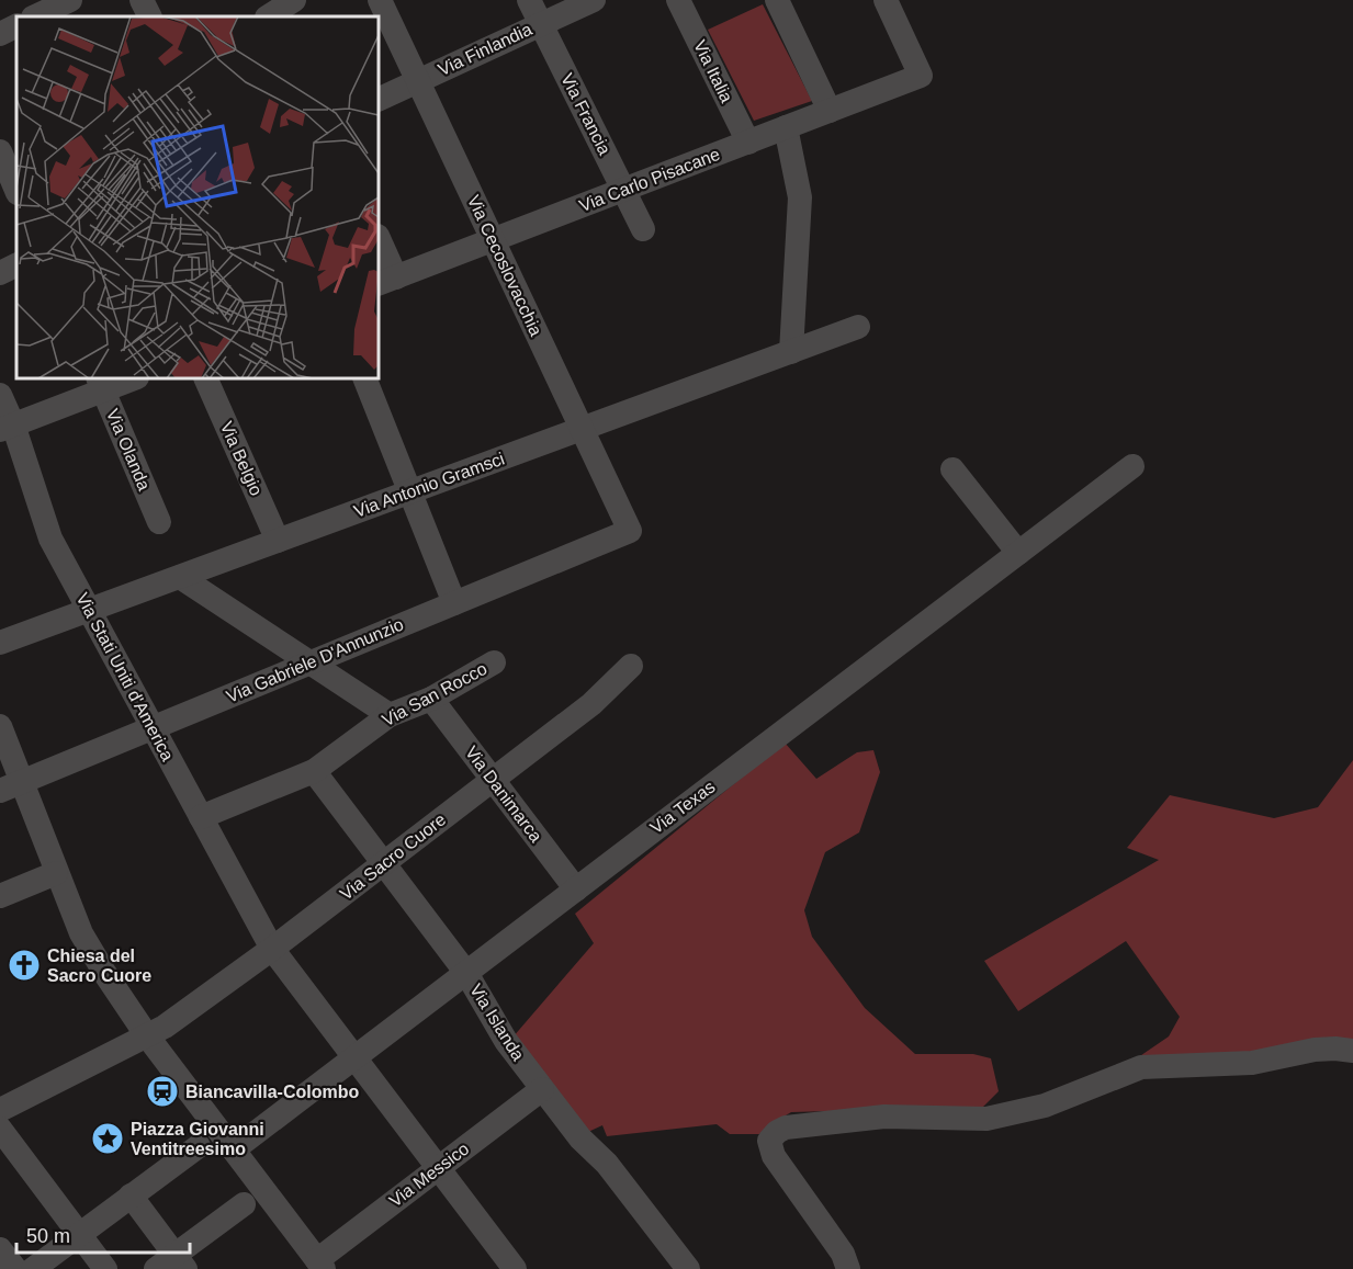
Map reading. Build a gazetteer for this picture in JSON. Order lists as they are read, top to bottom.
{
  "streets": {
    "street": [
      "Via Finlandia",
      "Via Italia",
      "Via Francia",
      "Via Carlo Pisacane",
      "Via Cecoslovacchia",
      "Via Olanda",
      "Via Belgio",
      "Via Antonio Gramsci",
      "Via Gabriele D'Annunzio",
      "Via Stati Uniti d'America",
      "Via San Rocco",
      "Via Danimarca",
      "Via Texas",
      "Via Sacro Cuore",
      "Via Islanda",
      "Via Messico"
    ]
  },
  "crossings": [
    ["Via Finlandia", "Via Francia"],
    ["Via Finlandia", "Via Cecoslovacchia"],
    ["Via Italia", "Via Carlo Pisacane"],
    ["Via Francia", "Via Carlo Pisacane"],
    ["Via Carlo Pisacane", "Via Cecoslovacchia"],
    ["Via Cecoslovacchia", "Via Antonio Gramsci"],
    ["Via Cecoslovacchia", "Via Gabriele D'Annunzio"],
    ["Via Belgio", "Via Antonio Gramsci"],
    ["Via Antonio Gramsci", "Via Stati Uniti d'America"],
    ["Via Gabriele D'Annunzio", "Via Stati Uniti d'America"],
    ["Via Stati Uniti d'America", "Via San Rocco"],
    ["Via Stati Uniti d'America", "Via Texas"],
    ["Via Stati Uniti d'America", "Via Sacro Cuore"],
    ["Via Stati Uniti d'America", "Via Messico"],
    ["Via San Rocco", "Via Danimarca"],
    ["Via San Rocco", "Via Islanda"],
    ["Via Danimarca", "Via Texas"],
    ["Via Danimarca", "Via Sacro Cuore"],
    ["Via Texas", "Via Islanda"],
    ["Via Sacro Cuore", "Via Islanda"],
    ["Via Islanda", "Via Messico"]
  ],
  "places": {
    "church": ["Chiesa del Sacro Cuore"],
    "station": ["Biancavilla-Colombo"],
    "place": ["Piazza Giovanni Ventitreesimo"]
  },
  "scale_bar": "50 m"
}
